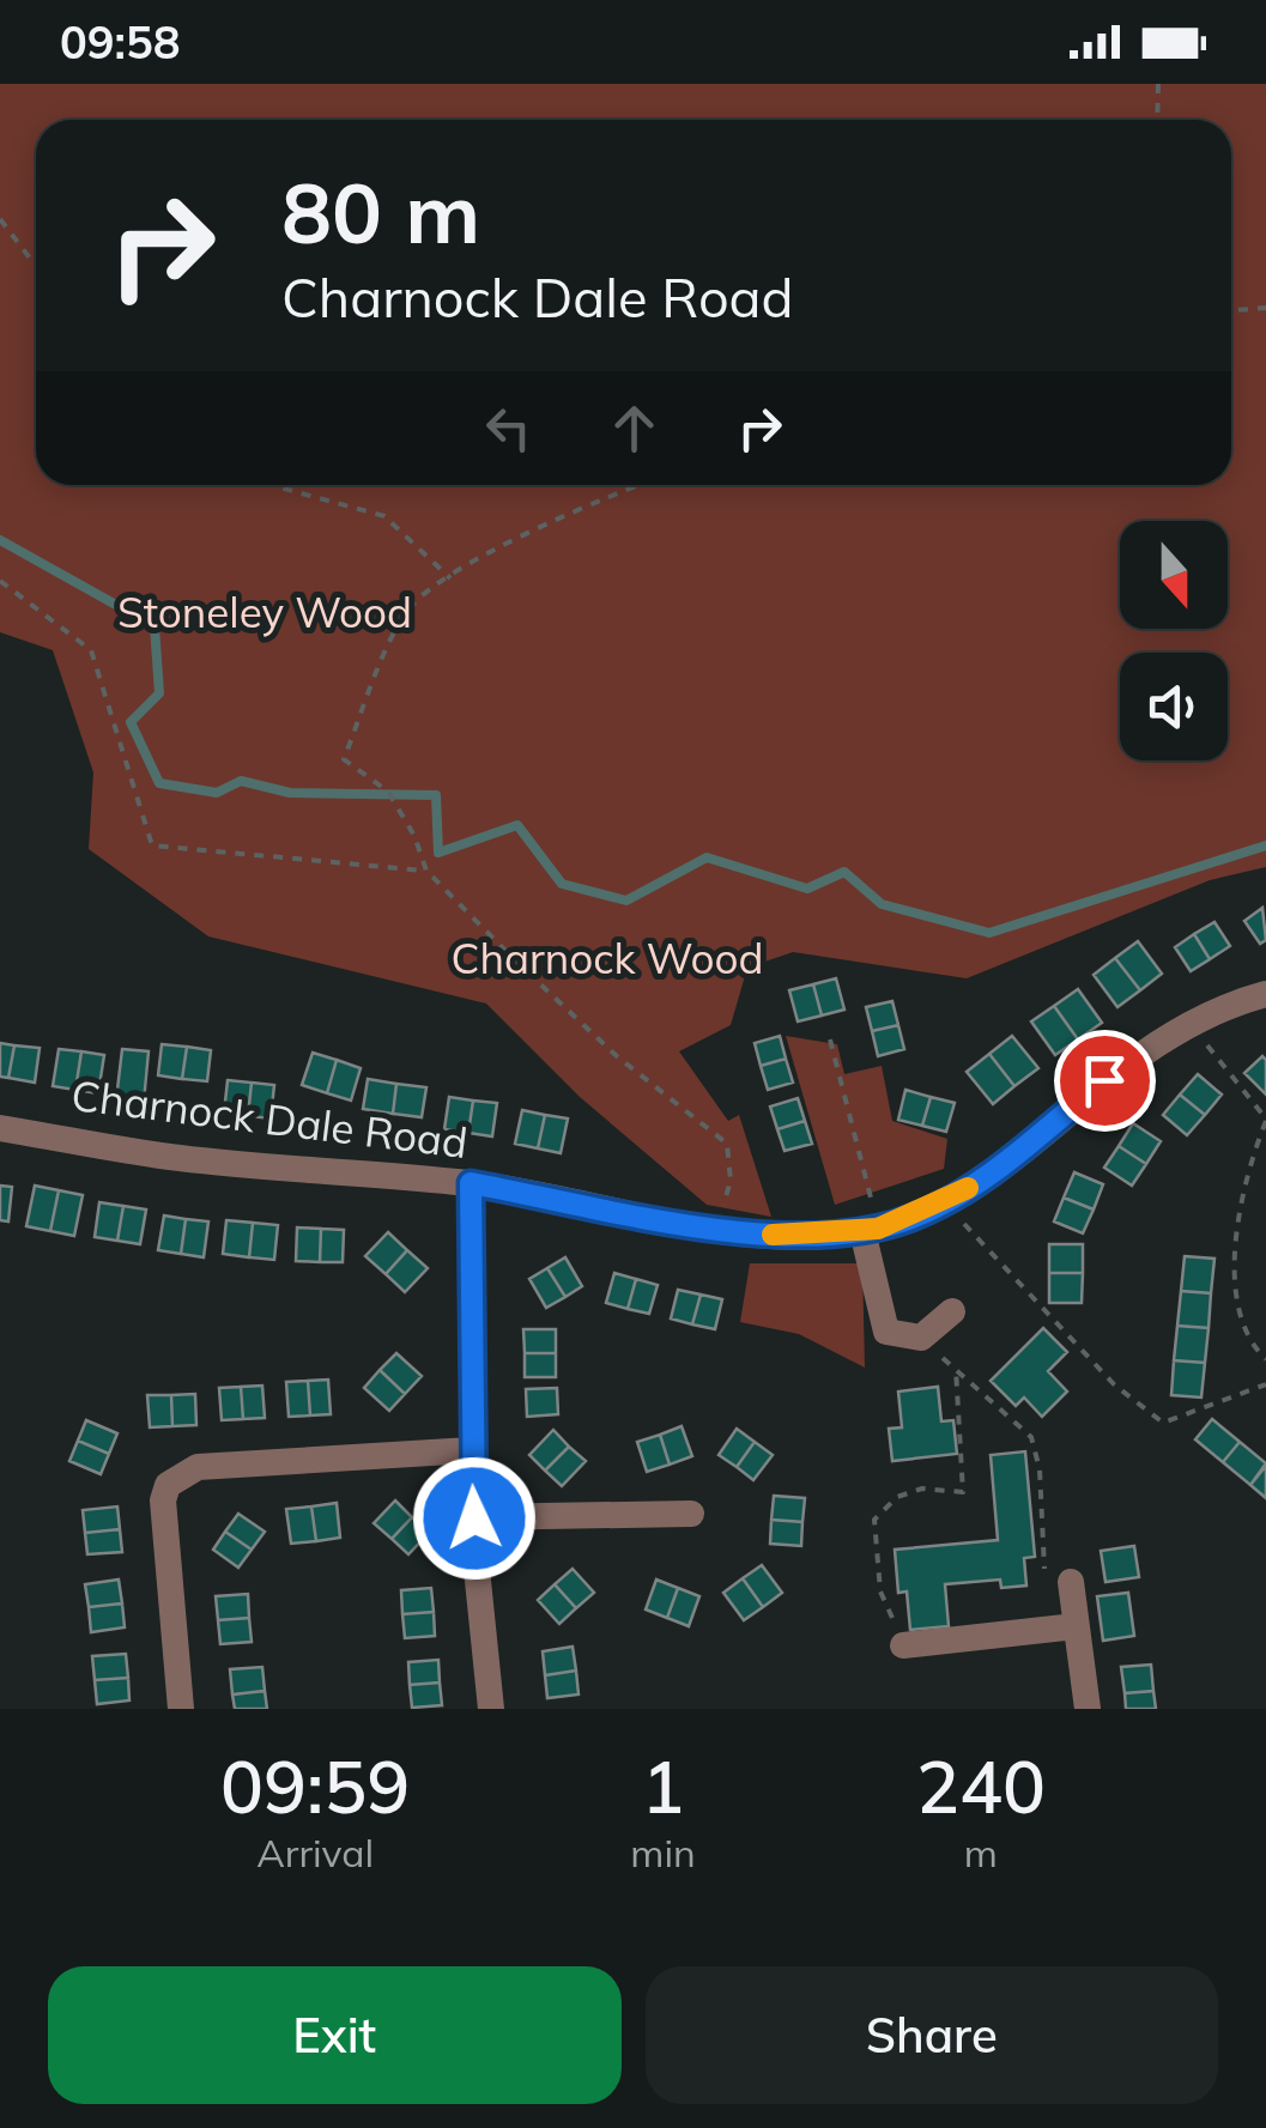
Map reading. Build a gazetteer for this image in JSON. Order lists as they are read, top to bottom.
{
  "streets": {
    "street": ["Charnock Dale Road"]
  },
  "parks": ["Stoneley Wood", "Charnock Wood"],
  "north": "bottom",
  "page": {
    "status": "09:58",
    "turn": ["80 m", "Charnock Dale Road"],
    "eta": [
      "09:59",
      "Arrival",
      "1",
      "min",
      "240",
      "m"
    ],
    "buttons": ["Exit", "Share"]
  }
}
